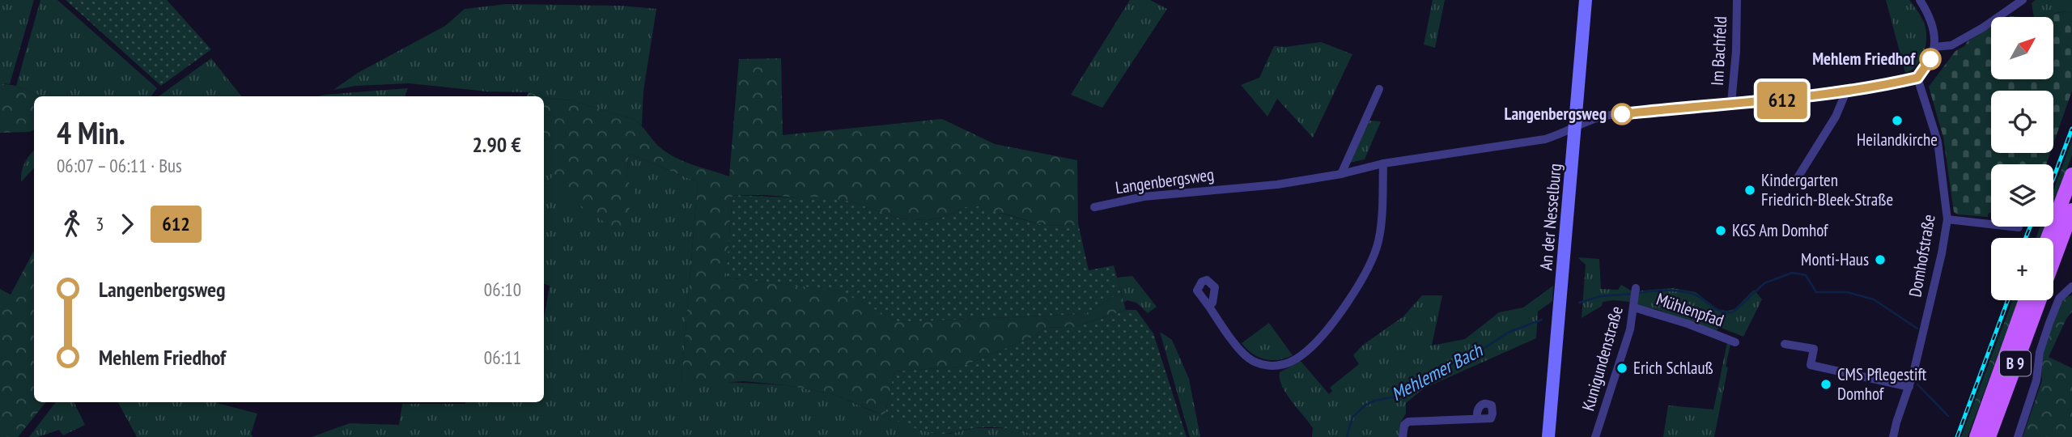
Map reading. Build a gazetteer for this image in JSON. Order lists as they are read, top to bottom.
{
  "streets": {
    "main road": ["B 9"],
    "street": [
      "Im Bachfeld",
      "Langenbergsweg",
      "An der Nesselburg",
      "Domhofstraße",
      "Mühlenpfad",
      "Kunigundenstraße"
    ]
  },
  "crossings": [
    ["Im Bachfeld", "Langenbergsweg"],
    ["Langenbergsweg", "An der Nesselburg"],
    ["Langenbergsweg", "Domhofstraße"],
    ["Mühlenpfad", "Kunigundenstraße"]
  ],
  "water": ["Mehlemer Bach"],
  "places": [
    "Mehlem Friedhof",
    "Langenbergsweg",
    "Heilandkirche",
    "Kindergarten Friedrich-Bleek-Straße",
    "KGS Am Domhof",
    "Monti-Haus",
    "Erich Schlauß",
    "CMS Pflegestift Domhof"
  ],
  "lines": ["bus line 612"],
  "north": "top right",
  "page": {
    "on_map": "612",
    "map_buttons": "+",
    "heading": ["4 Min.", "06:07 – 06:11 · Bus", "2.90 €"],
    "legs": ["3", "612"],
    "list": [
      {
        "name": "Langenbergsweg",
        "value": "06:10"
      },
      {
        "name": "Mehlem Friedhof",
        "value": "06:11"
      }
    ]
  }
}
